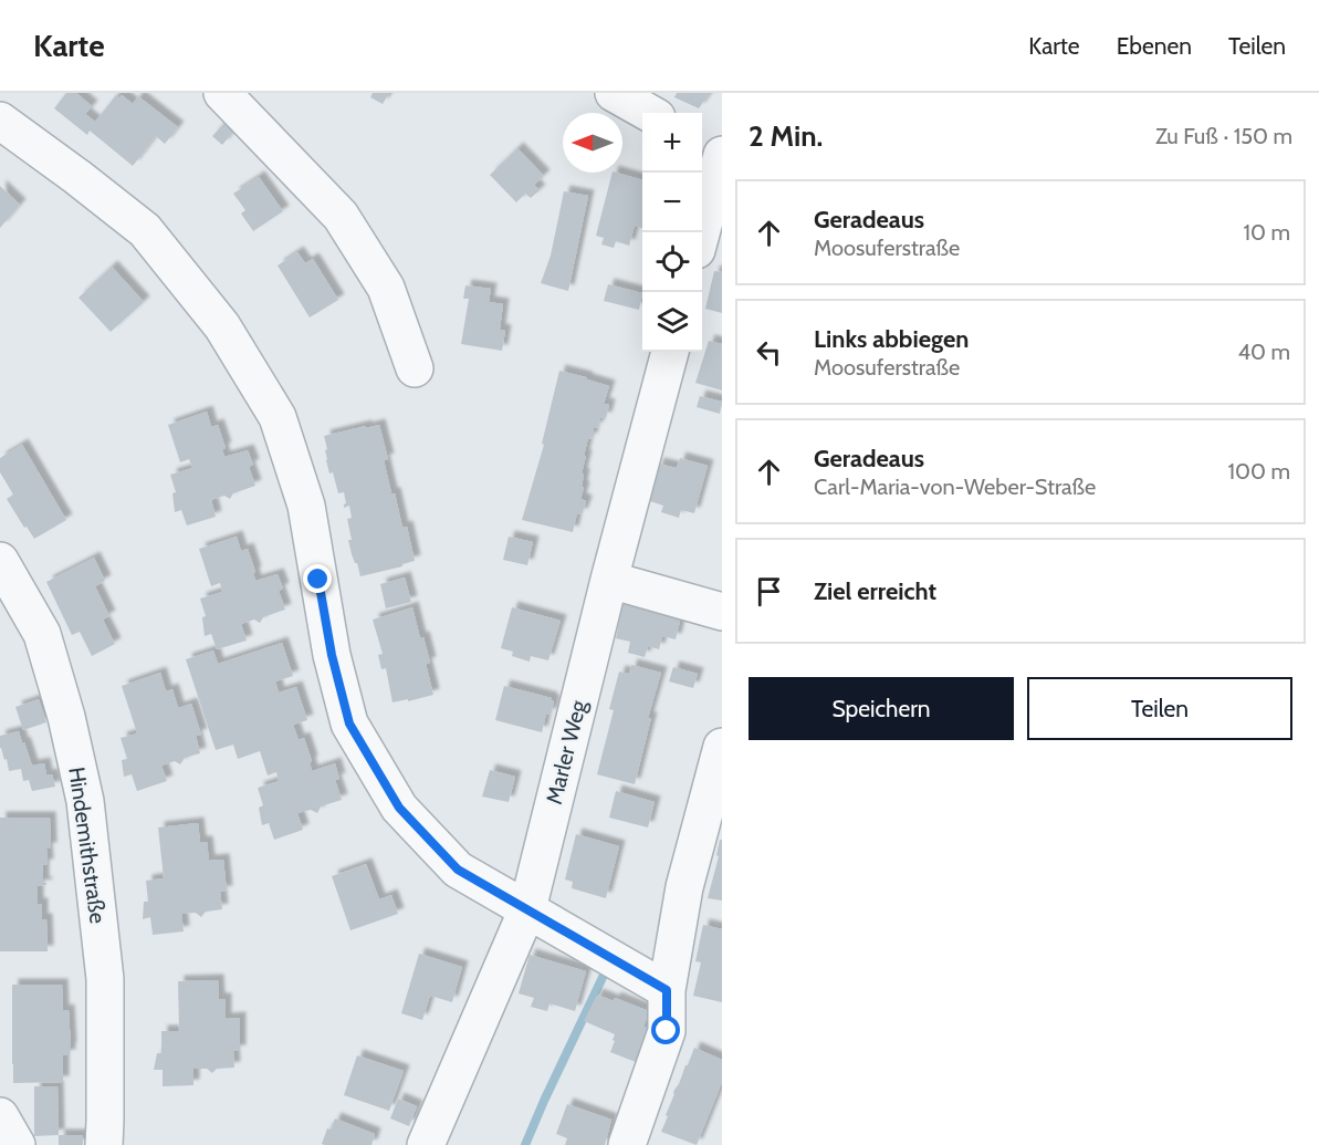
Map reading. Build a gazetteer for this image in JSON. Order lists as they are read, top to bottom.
{
  "streets": {
    "street": ["Marler Weg", "Hindemithstraße"]
  },
  "north": "left",
  "page": {
    "header": "Karte",
    "nav": ["Karte", "Ebenen", "Teilen"],
    "heading": ["2 Min.", "Zu Fuß · 150 m"],
    "map_buttons": ["+", "−"],
    "list": [
      ["Geradeaus", "Moosuferstraße", "10 m"],
      ["Links abbiegen", "Moosuferstraße", "40 m"],
      ["Geradeaus", "Carl-Maria-von-Weber-Straße", "100 m"],
      "Ziel erreicht"
    ],
    "buttons": ["Speichern", "Teilen"]
  }
}
